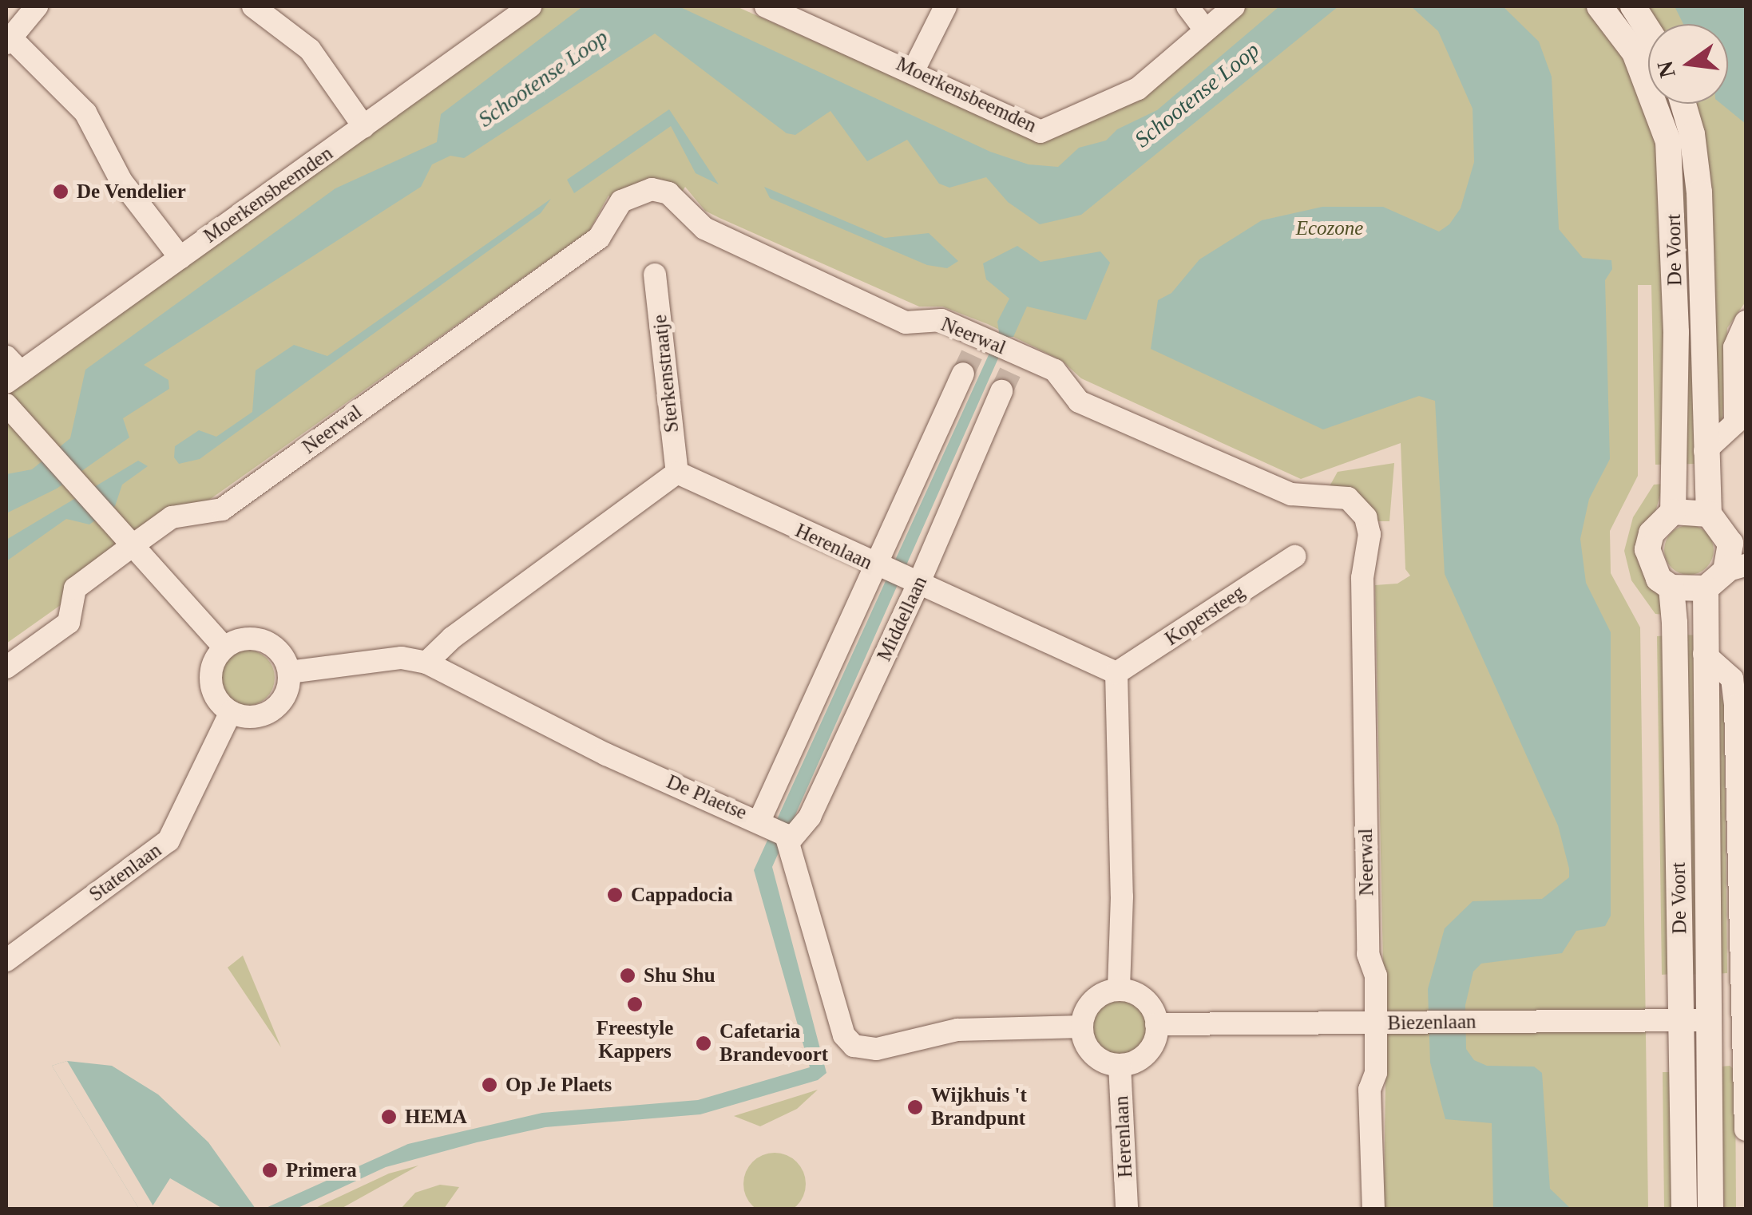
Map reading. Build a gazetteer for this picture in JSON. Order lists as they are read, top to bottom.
{
  "streets": {
    "street": [
      "Moerkensbeemden",
      "De Voort",
      "Neerwal",
      "Sterkenstraatje",
      "Herenlaan",
      "Kopersteeg",
      "Middellaan",
      "De Plaetse",
      "Statenlaan",
      "Biezenlaan"
    ]
  },
  "crossings": [
    ["De Voort", "Biezenlaan"],
    ["Neerwal", "Middellaan"],
    ["Neerwal", "Biezenlaan"],
    ["Sterkenstraatje", "Herenlaan"],
    ["Herenlaan", "Kopersteeg"],
    ["Herenlaan", "Middellaan"],
    ["Herenlaan", "Biezenlaan"],
    ["Middellaan", "De Plaetse"]
  ],
  "water": ["Schootense Loop"],
  "parks": ["Ecozone"],
  "places": [
    "De Vendelier",
    "Cappadocia",
    "Shu Shu",
    "Freestyle Kappers",
    "Cafetaria Brandevoort",
    "Op Je Plaets",
    "Wijkhuis 't Brandpunt",
    "HEMA",
    "Primera"
  ],
  "north": "left"
}
